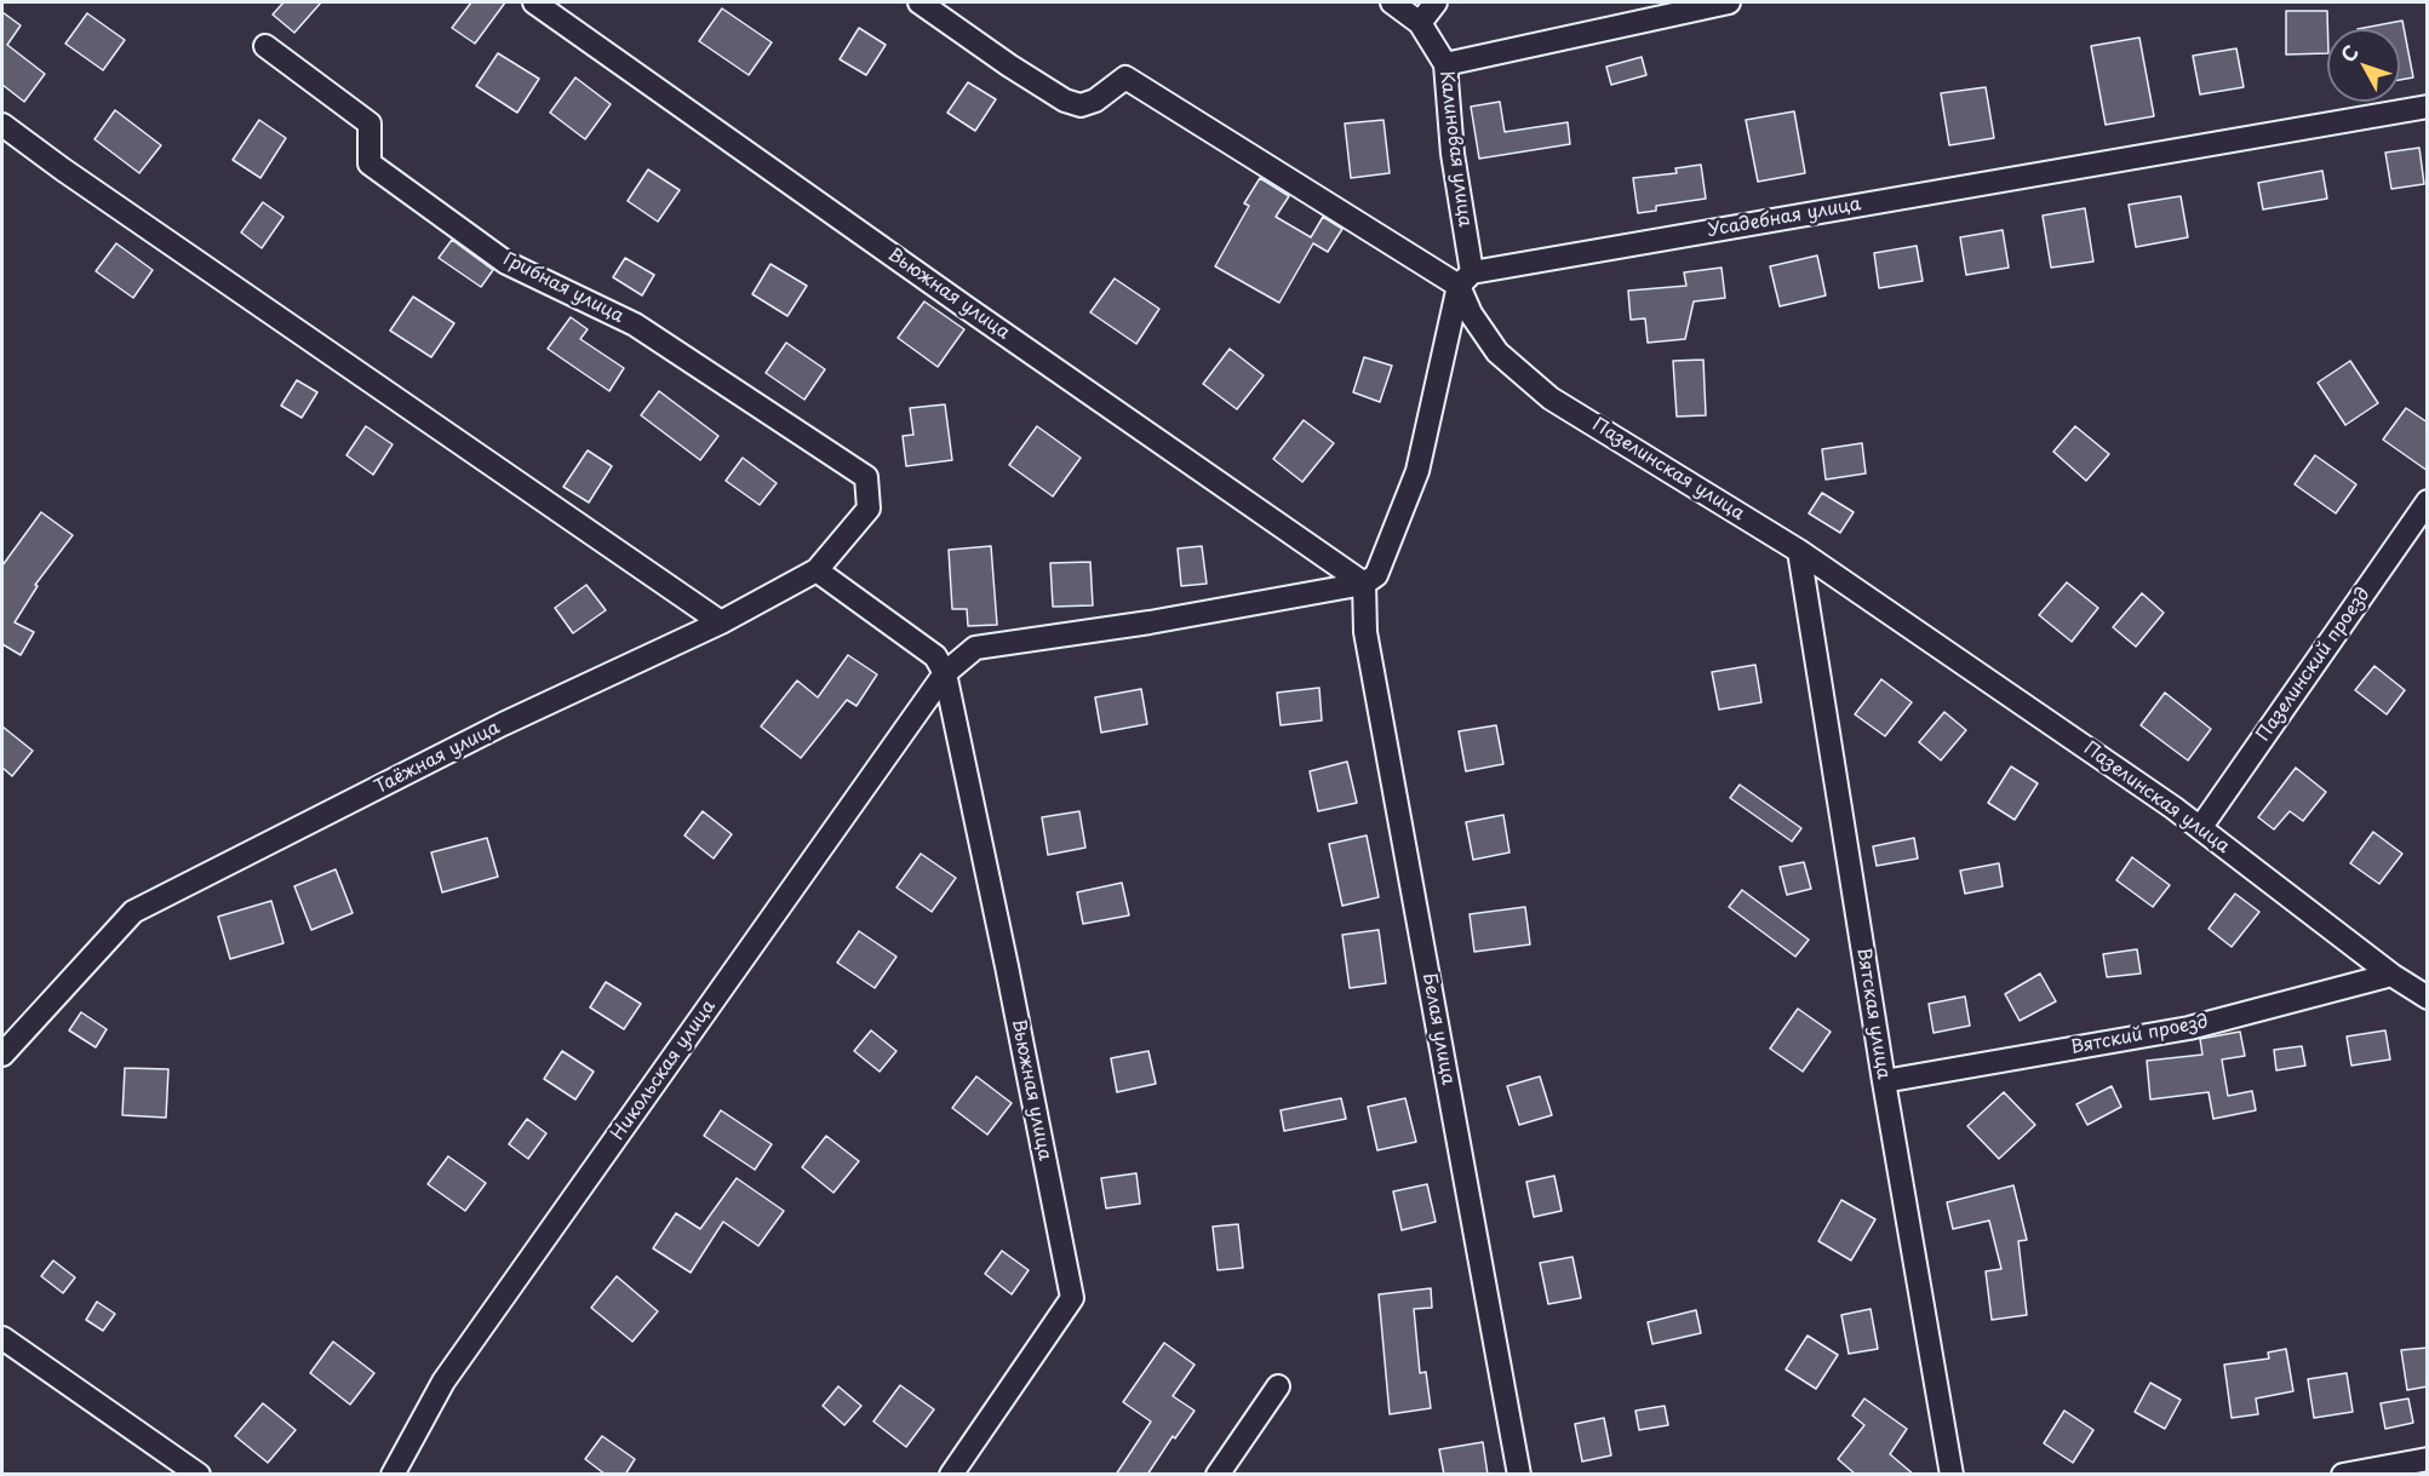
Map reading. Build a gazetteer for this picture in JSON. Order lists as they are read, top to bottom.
{
  "streets": {
    "street": [
      "Калиновая улица",
      "Усадебная улица",
      "Грибная улица",
      "Вьюжная улица",
      "Пазелинская улица",
      "Пазелинский проезд",
      "Таёжная улица",
      "Вятская улица",
      "Белая улица",
      "Вятский проезд",
      "Никольская улица"
    ]
  },
  "crossings": [
    ["Калиновая улица", "Усадебная улица"],
    ["Калиновая улица", "Пазелинская улица"],
    ["Усадебная улица", "Пазелинская улица"],
    ["Грибная улица", "Таёжная улица"],
    ["Вьюжная улица", "Белая улица"],
    ["Вьюжная улица", "Никольская улица"],
    ["Пазелинская улица", "Пазелинский проезд"],
    ["Пазелинская улица", "Вятская улица"],
    ["Пазелинская улица", "Вятский проезд"],
    ["Вятская улица", "Вятский проезд"],
    ["Белая улица", "Никольская улица"]
  ],
  "north": "top left"
}
